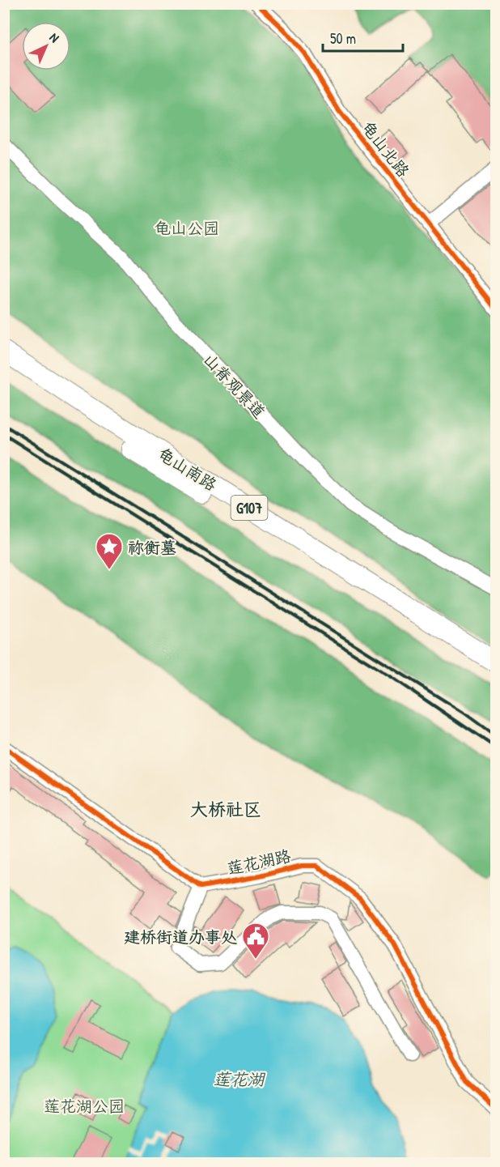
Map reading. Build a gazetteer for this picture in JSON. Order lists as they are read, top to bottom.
{
  "streets": {
    "highway": ["龟山南路", "G107"],
    "street": ["龟山北路", "山脊观景道", "莲花湖路"]
  },
  "districts": ["大桥社区"],
  "water": ["莲花湖"],
  "parks": ["龟山公园", "莲花湖公园"],
  "places": {
    "place": ["祢衡墓"],
    "public building": ["建桥街道办事处"]
  },
  "scale_bar": "50 m",
  "north": "top right"
}
